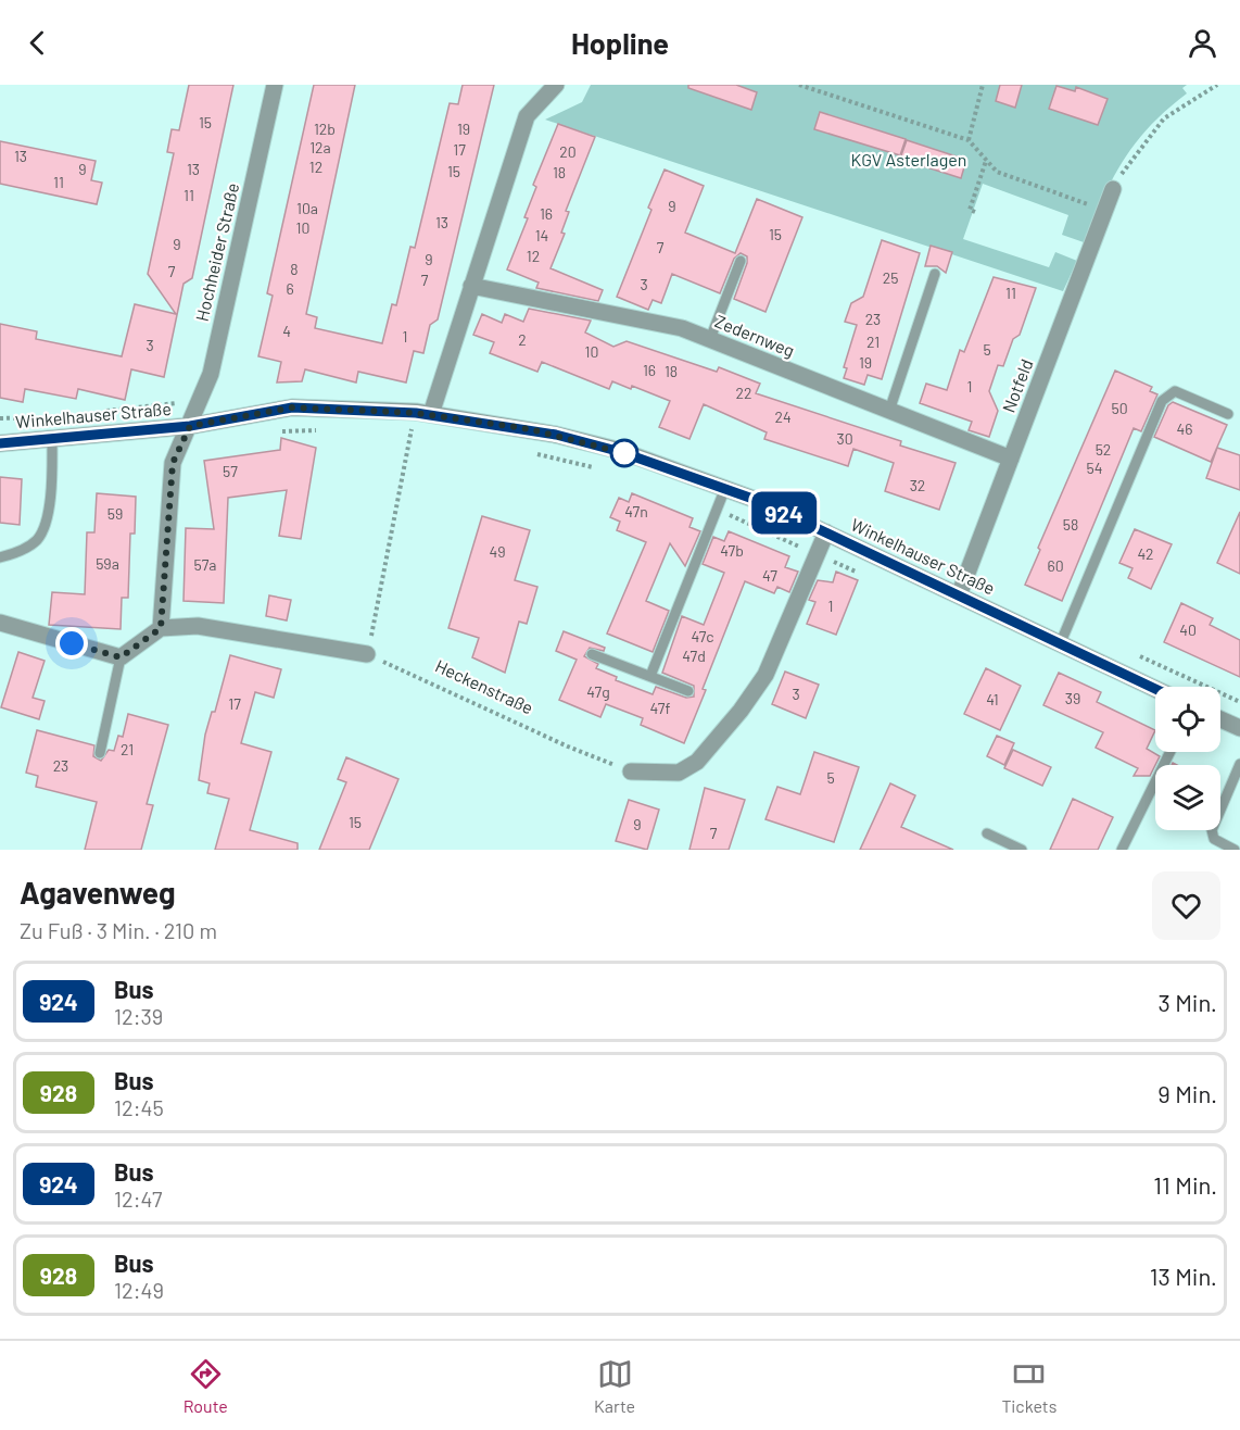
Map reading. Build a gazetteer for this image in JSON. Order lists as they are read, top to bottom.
{
  "streets": {
    "street": [
      "Hochheider Straße",
      "Zedernweg",
      "Notfeld",
      "Winkelhauser Straße"
    ],
    "path": ["Heckenstraße"]
  },
  "crossings": [
    ["Hochheider Straße", "Winkelhauser Straße"],
    ["Zedernweg", "Notfeld"],
    ["Notfeld", "Winkelhauser Straße"]
  ],
  "parks": ["KGV Asterlagen"],
  "lines": ["bus line 924"],
  "house_numbers": [
    "15",
    "12b",
    "19",
    "12a",
    "17",
    "20",
    "13",
    "12",
    "9",
    "13",
    "15",
    "18",
    "11",
    "11",
    "9",
    "10a",
    "16",
    "13",
    "10",
    "15",
    "14",
    "9",
    "7",
    "12",
    "9",
    "8",
    "7",
    "25",
    "7",
    "3",
    "6",
    "11",
    "23",
    "4",
    "1",
    "2",
    "21",
    "3",
    "5",
    "10",
    "19",
    "16",
    "18",
    "1",
    "22",
    "50",
    "24",
    "46",
    "30",
    "52",
    "54",
    "57",
    "32",
    "47n",
    "59",
    "58",
    "47b",
    "49",
    "42",
    "59a",
    "57a",
    "60",
    "47",
    "1",
    "40",
    "47c",
    "47d",
    "47g",
    "3",
    "39",
    "41",
    "17",
    "47f",
    "21",
    "23",
    "5",
    "15",
    "9",
    "7"
  ],
  "page": {
    "header": "Hopline",
    "on_map": "924",
    "heading": ["Agavenweg", "Zu Fuß · 3 Min. · 210 m"],
    "list": [
      {
        "mark": "924",
        "name": "Bus",
        "note": "12:39",
        "value": "3 Min."
      },
      {
        "mark": "928",
        "name": "Bus",
        "note": "12:45",
        "value": "9 Min."
      },
      {
        "mark": "924",
        "name": "Bus",
        "note": "12:47",
        "value": "11 Min."
      },
      {
        "mark": "928",
        "name": "Bus",
        "note": "12:49",
        "value": "13 Min."
      }
    ],
    "tabs": ["Route", "Karte", "Tickets"]
  }
}
